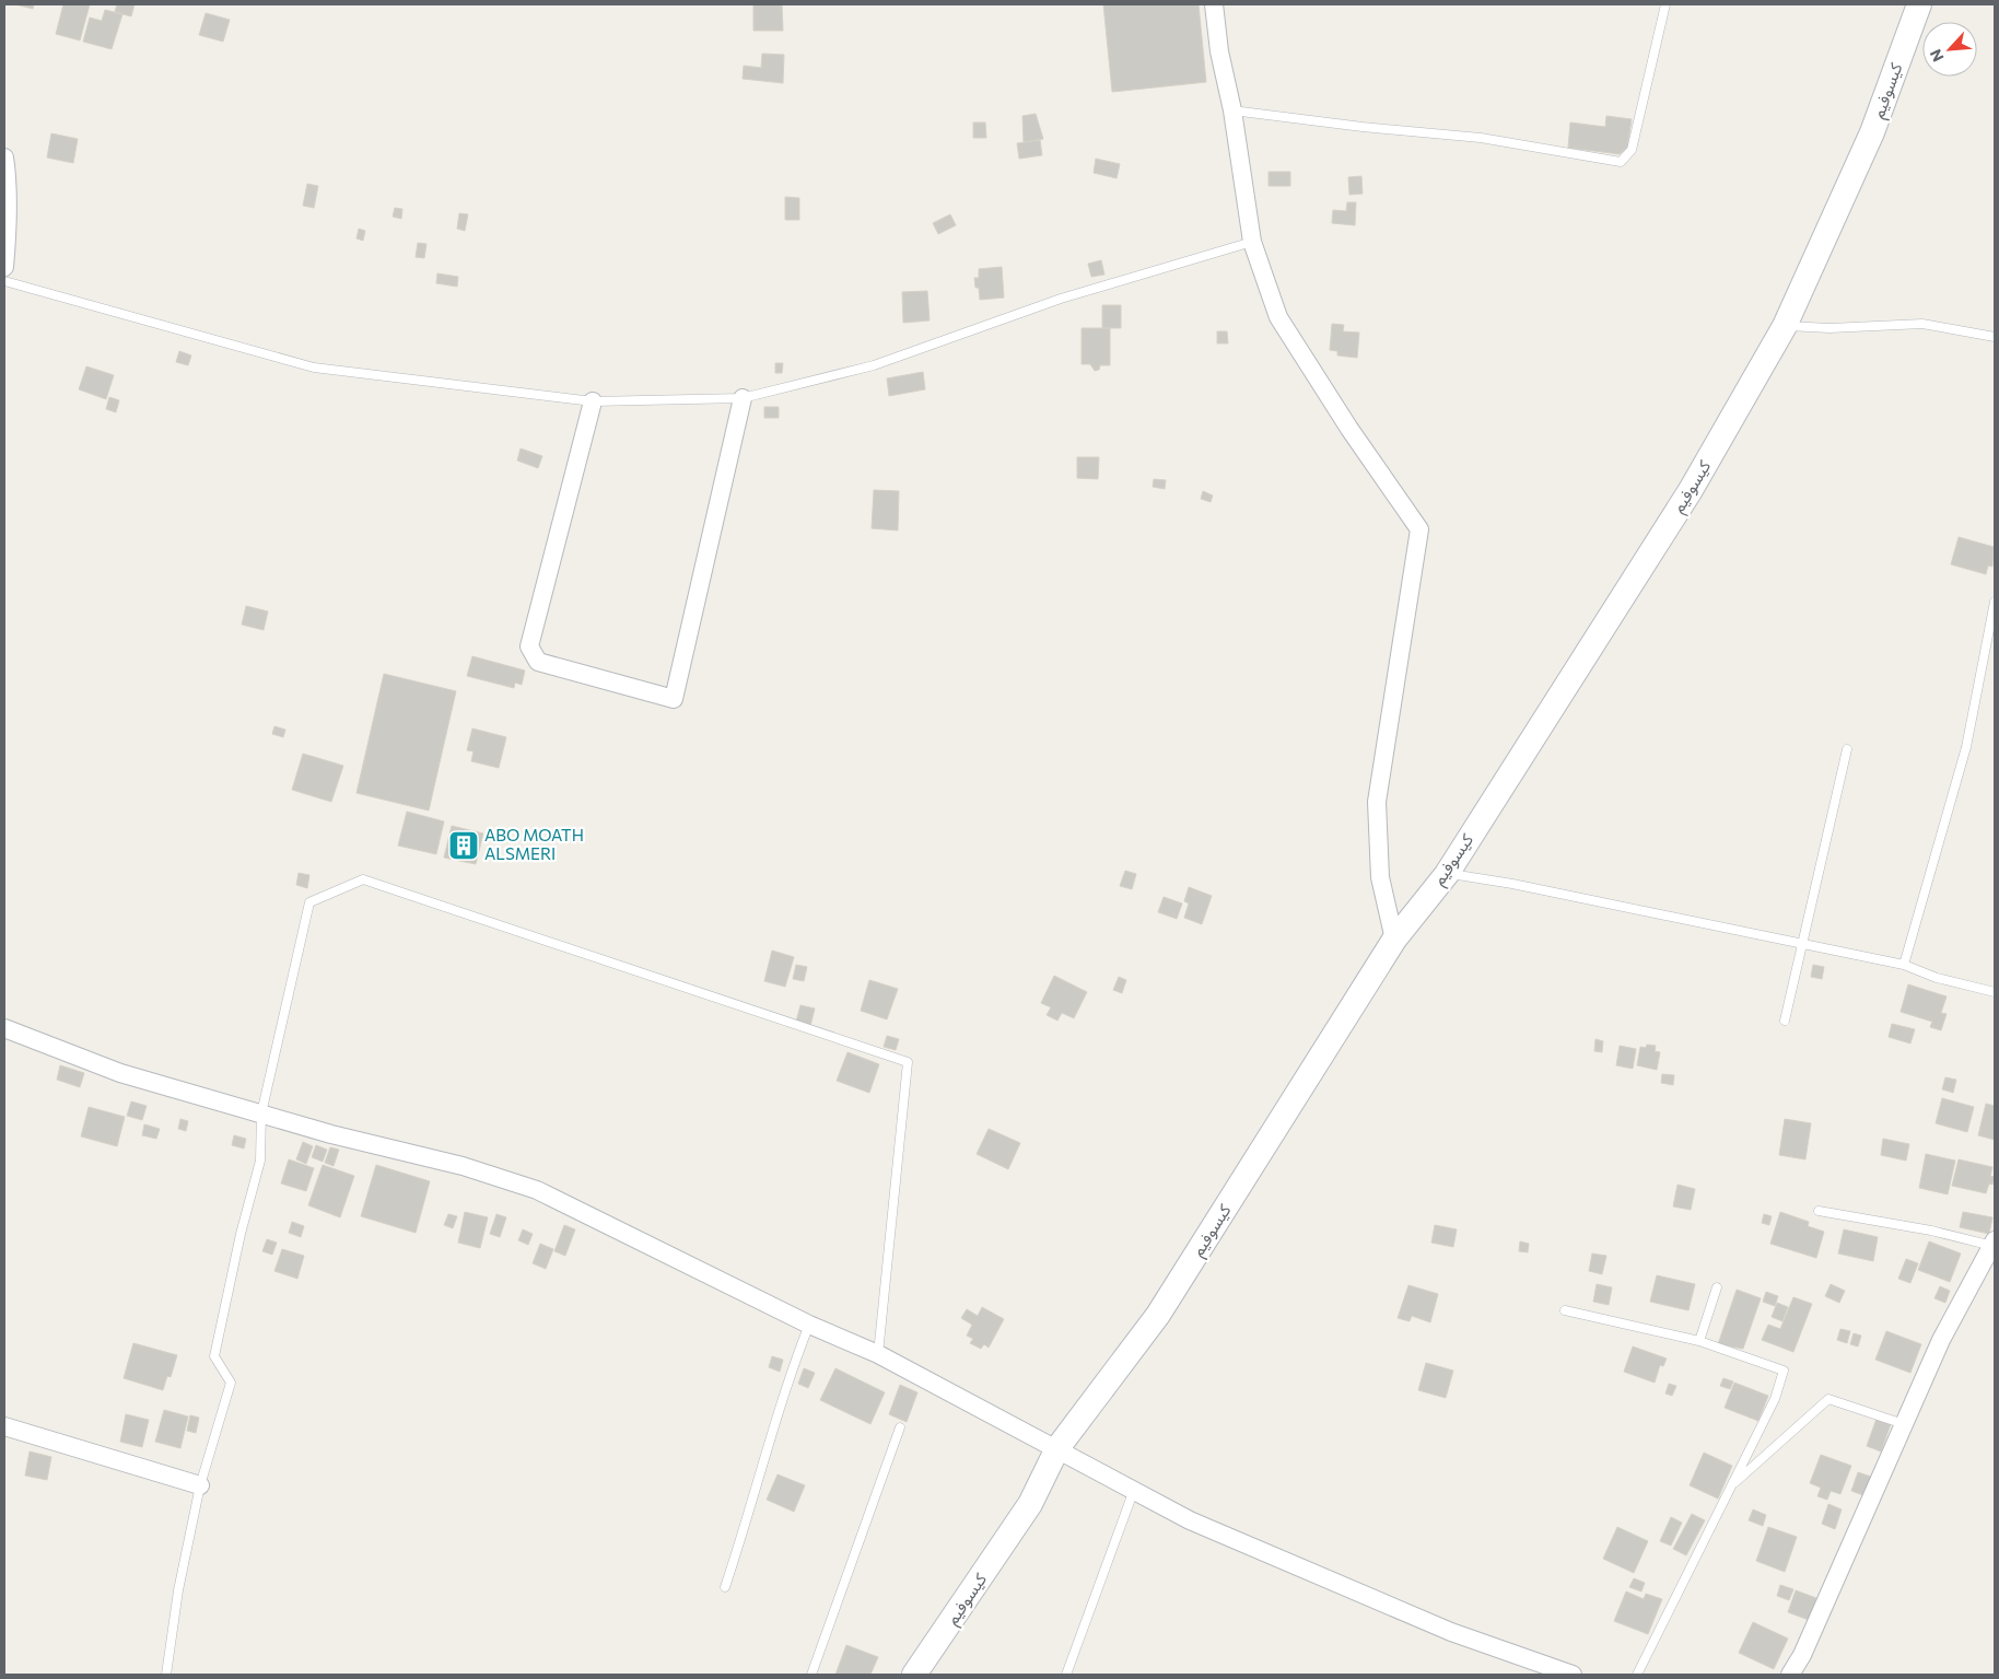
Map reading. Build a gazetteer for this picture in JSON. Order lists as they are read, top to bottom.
{
  "streets": {
    "street": ["كيسوفيم"]
  },
  "places": {
    "building": ["ABO MOATH ALSMERI"]
  },
  "north": "bottom left"
}
